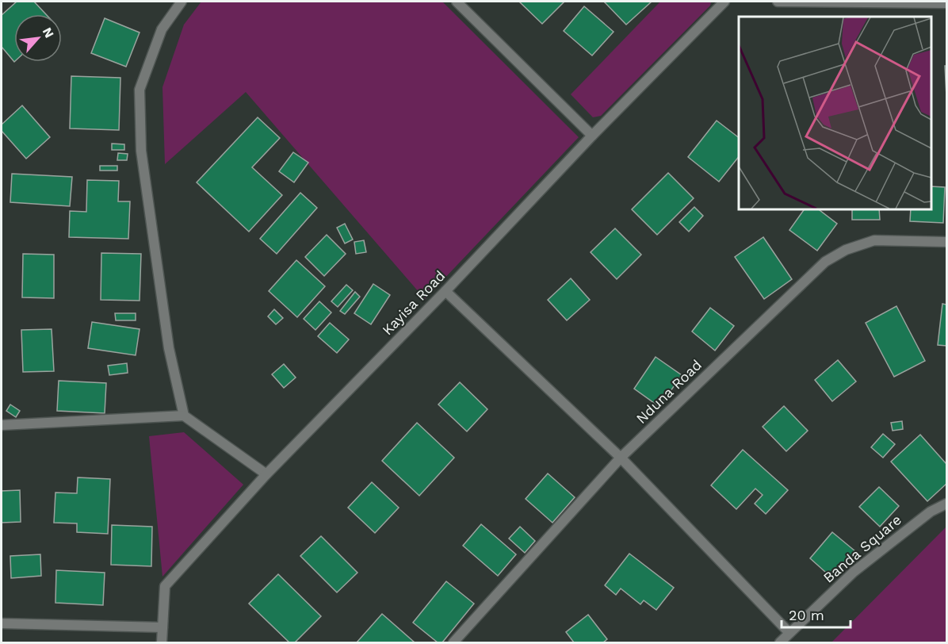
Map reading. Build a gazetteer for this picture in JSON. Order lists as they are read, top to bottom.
{
  "streets": {
    "street": ["Kayisa Road", "Nduna Road", "Banda Square"]
  },
  "scale_bar": "20 m",
  "north": "top right"
}
